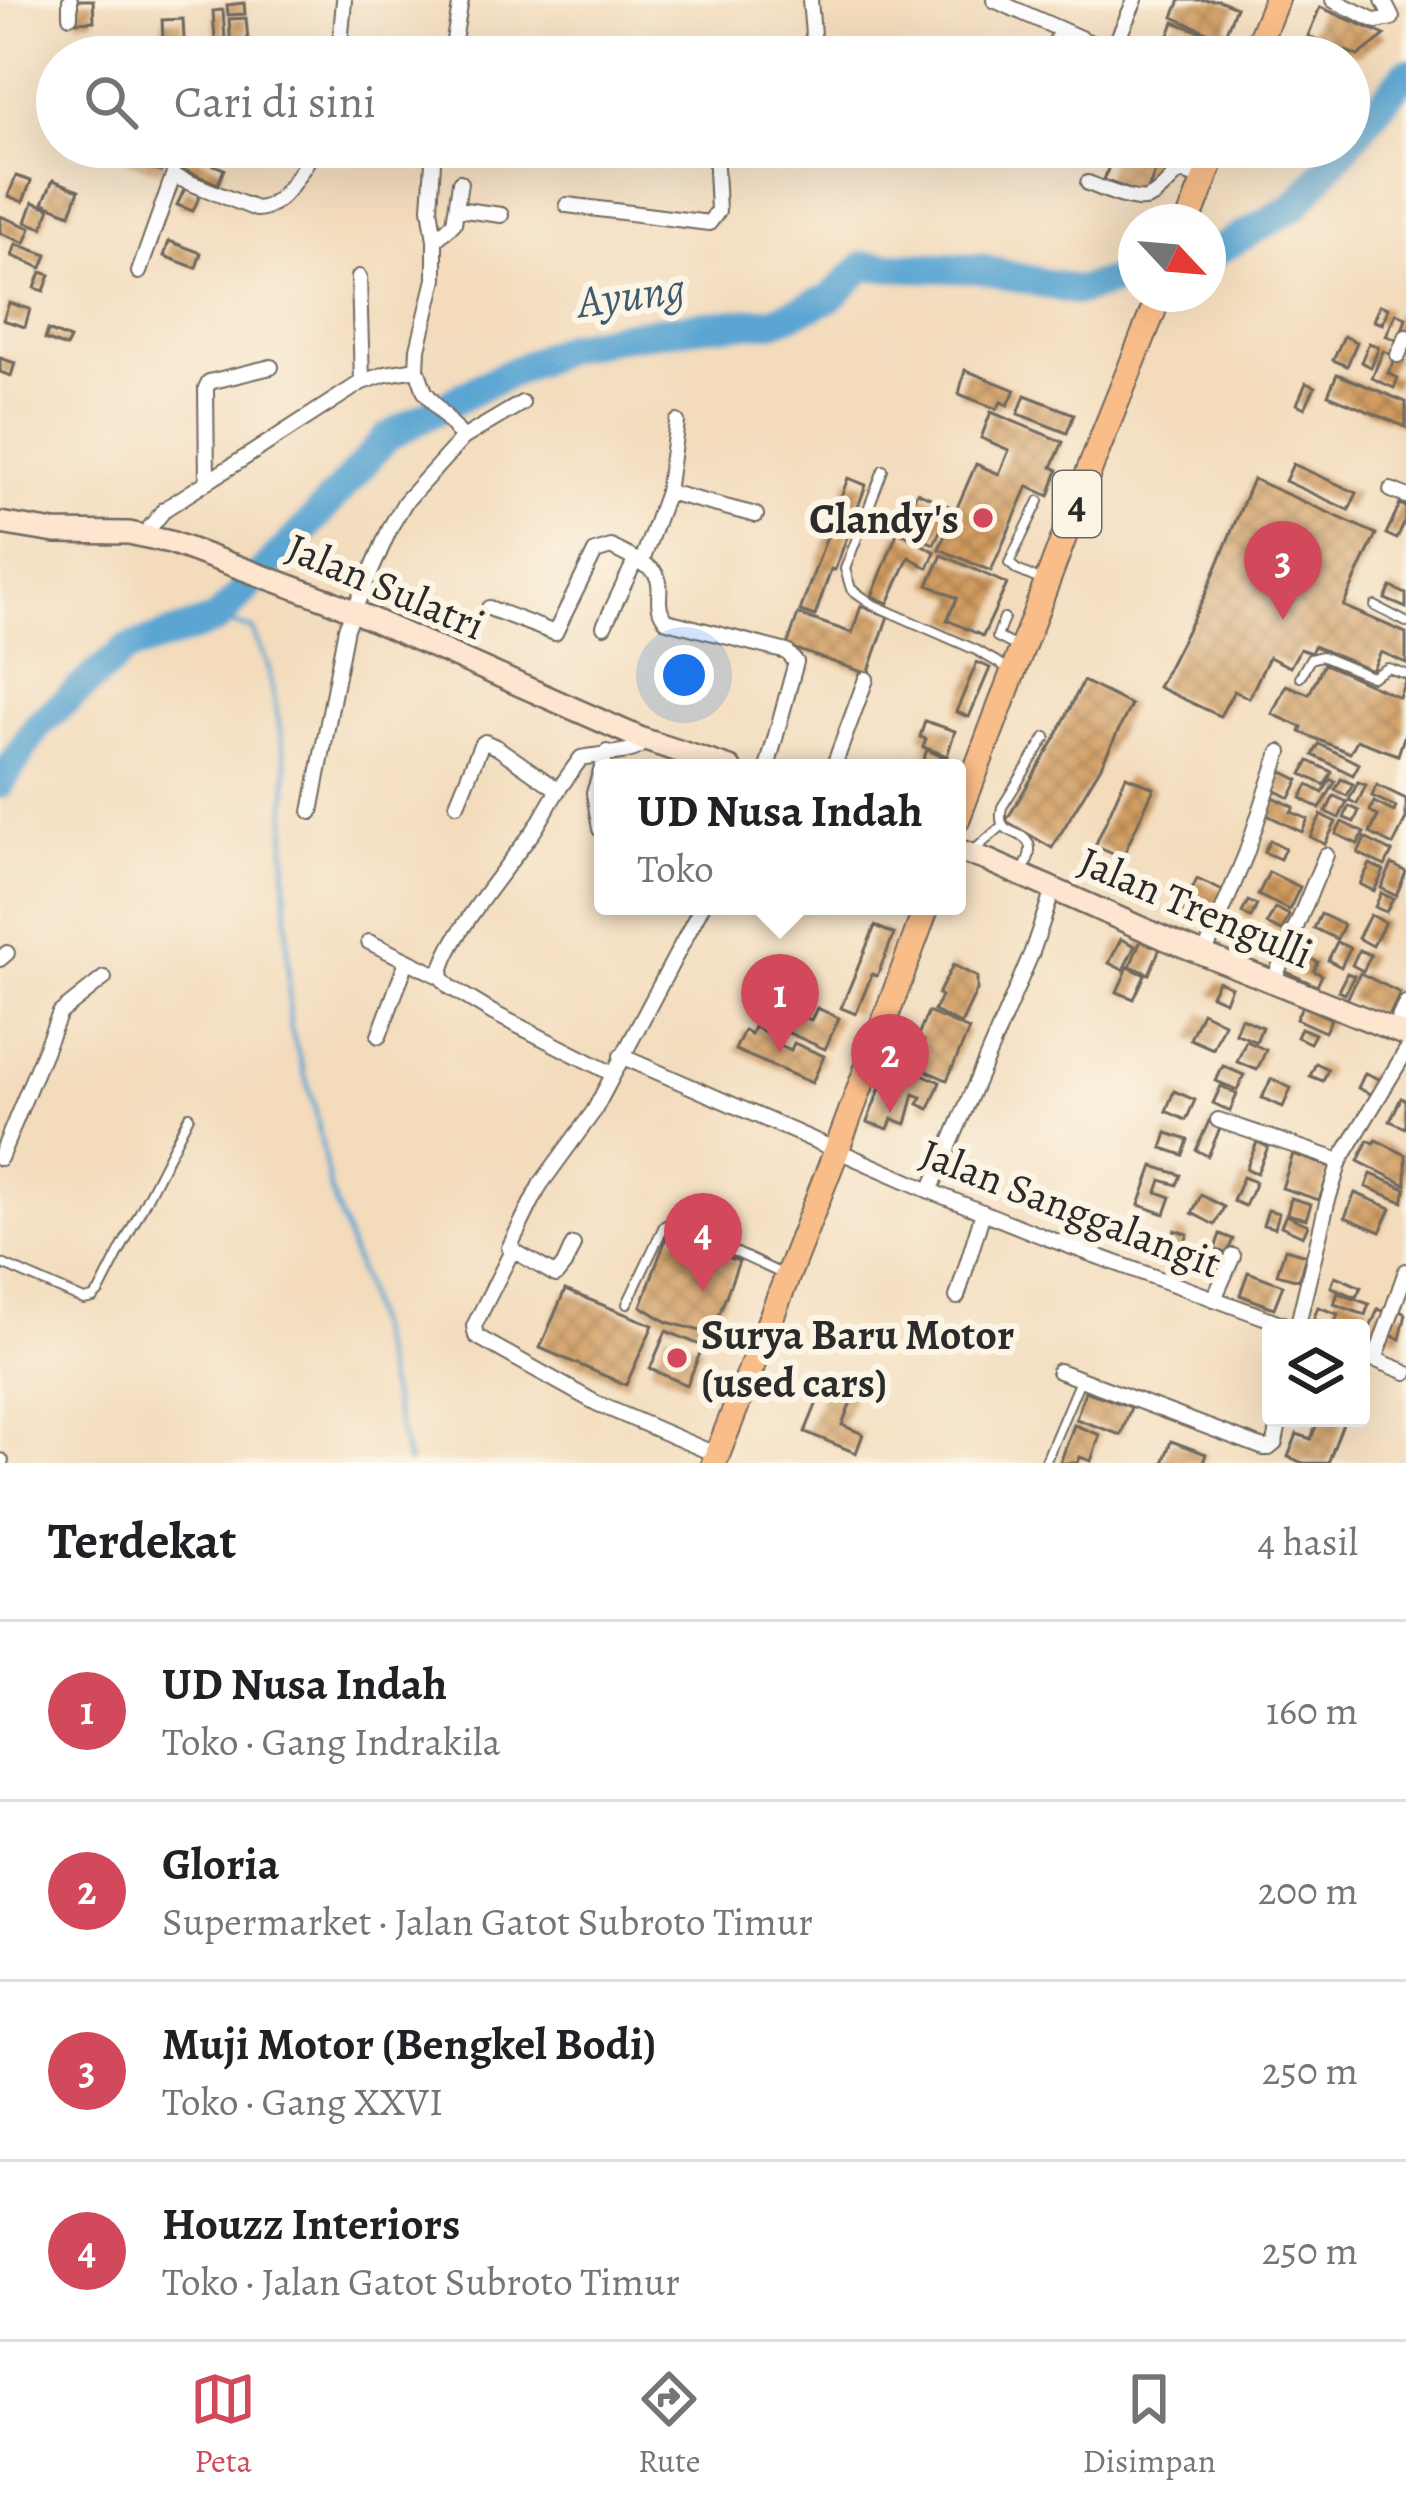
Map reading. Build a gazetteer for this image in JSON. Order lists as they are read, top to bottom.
{
  "streets": {
    "highway": ["4"],
    "main road": ["Jalan Sulatri", "Jalan Trengulli"],
    "street": ["Jalan Sanggalangit"]
  },
  "water": ["Ayung"],
  "places": ["Clandy's", "Surya Baru Motor (used cars)"],
  "north": "bottom right",
  "page": {
    "search": "Cari di sini",
    "pins": [
      "3",
      "1",
      "2",
      "4"
    ],
    "popup": ["UD Nusa Indah", "Toko"],
    "heading": ["Terdekat", "4 hasil"],
    "list": [
      {
        "mark": "1",
        "name": "UD Nusa Indah",
        "note": "Toko · Gang Indrakila",
        "value": "160 m"
      },
      {
        "mark": "2",
        "name": "Gloria",
        "note": "Supermarket · Jalan Gatot Subroto Timur",
        "value": "200 m"
      },
      {
        "mark": "3",
        "name": "Muji Motor (Bengkel Bodi)",
        "note": "Toko · Gang XXVI",
        "value": "250 m"
      },
      {
        "mark": "4",
        "name": "Houzz Interiors",
        "note": "Toko · Jalan Gatot Subroto Timur",
        "value": "250 m"
      }
    ],
    "nav": ["Peta", "Rute", "Disimpan"]
  }
}
